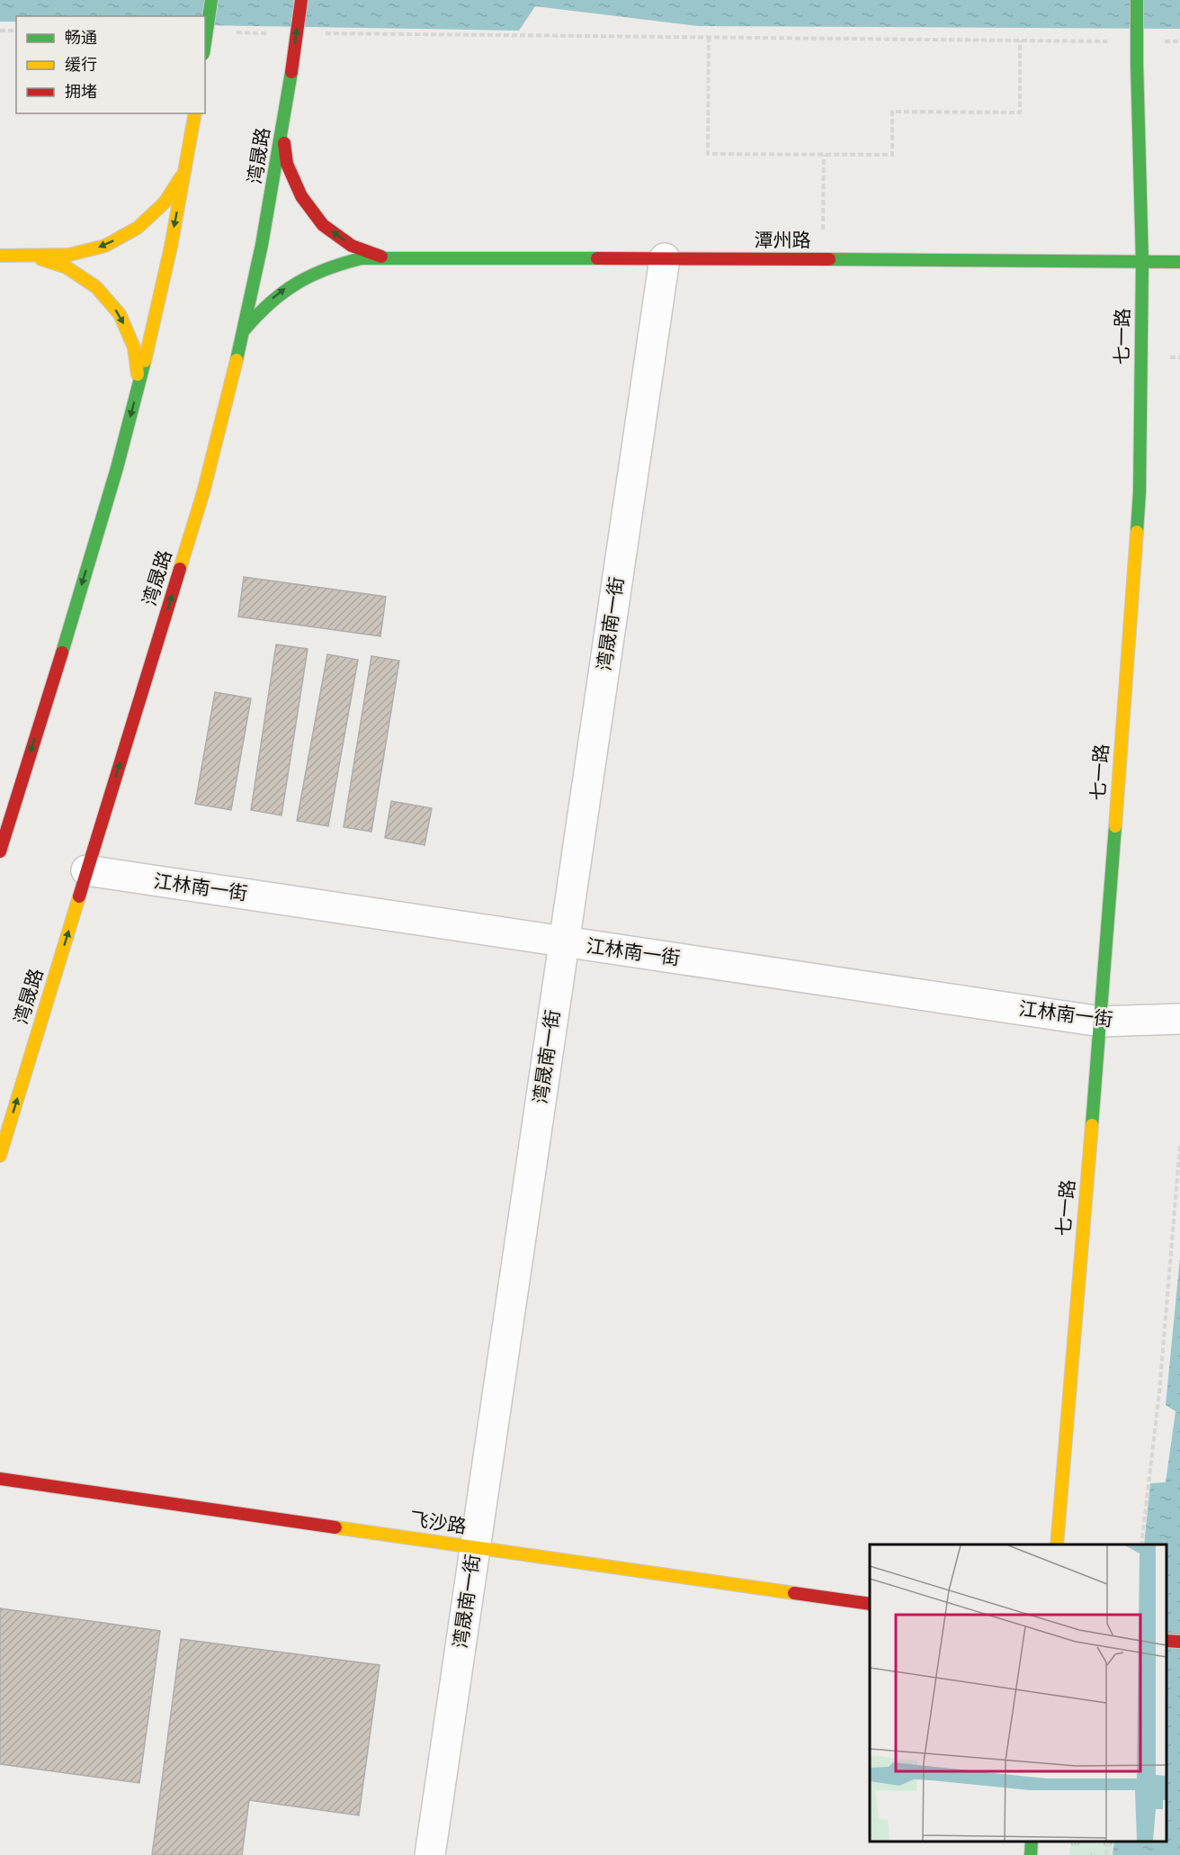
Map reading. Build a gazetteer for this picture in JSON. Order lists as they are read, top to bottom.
{
  "streets": {
    "street": [
      "湾晟路",
      "潭州路",
      "七一路",
      "湾晟南一街",
      "江林南一街",
      "飞沙路"
    ]
  },
  "crossings": [
    ["湾晟路", "江林南一街"],
    ["潭州路", "七一路"],
    ["潭州路", "湾晟南一街"],
    ["七一路", "江林南一街"],
    ["湾晟南一街", "江林南一街"],
    ["湾晟南一街", "飞沙路"]
  ],
  "legend": ["畅通", "缓行", "拥堵"]
}
